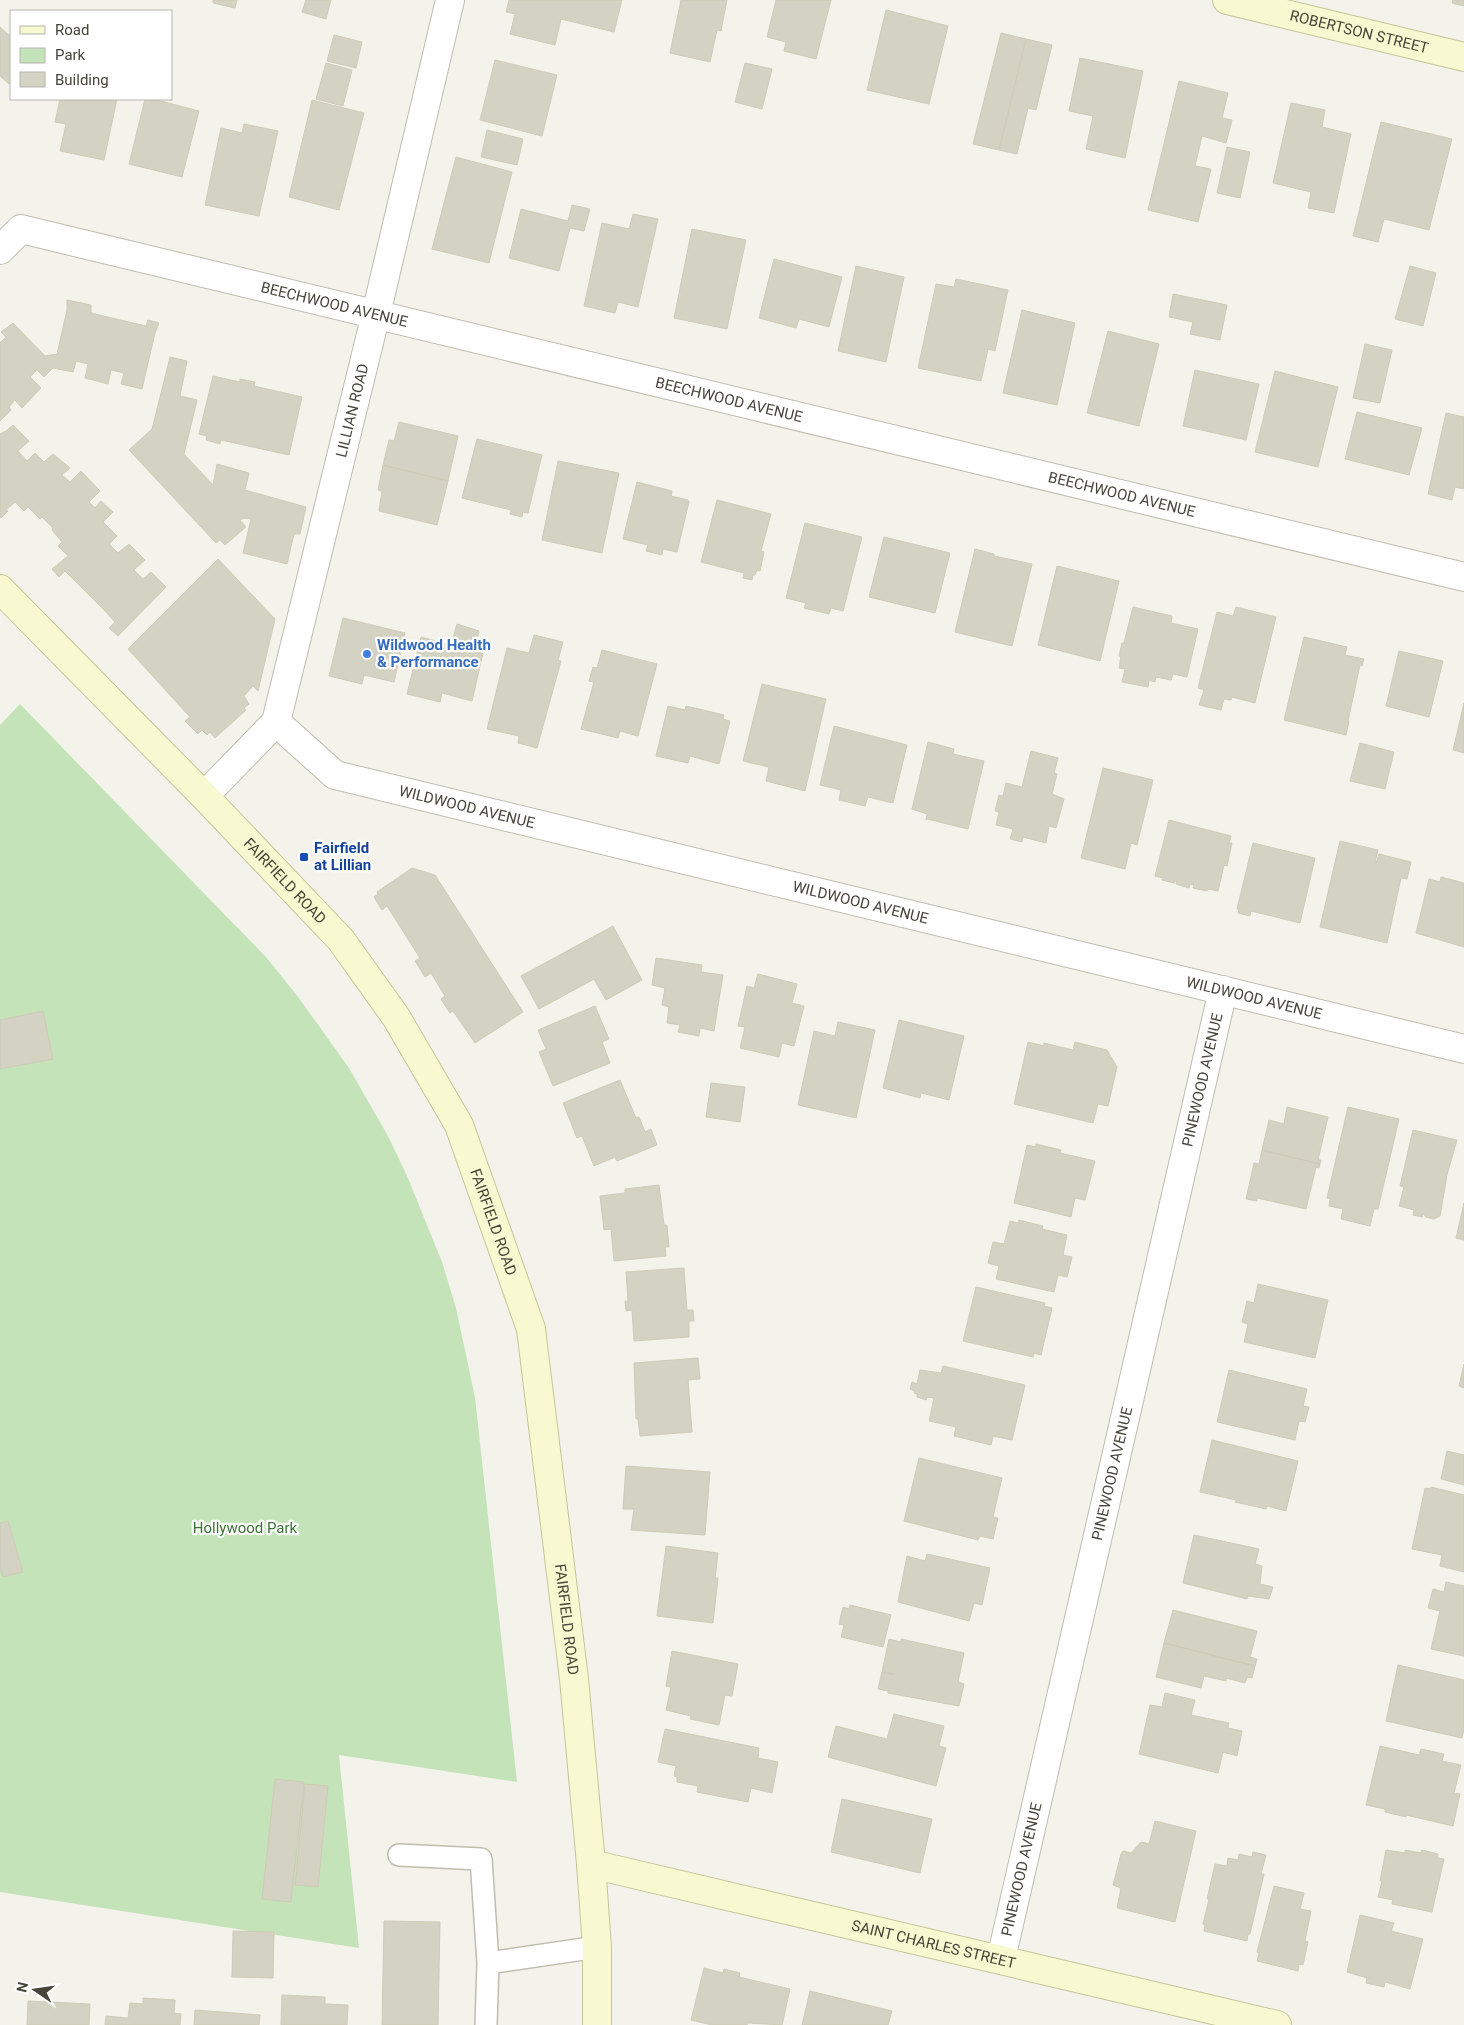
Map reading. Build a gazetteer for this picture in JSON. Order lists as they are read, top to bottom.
{
  "streets": {
    "street": [
      "ROBERTSON STREET",
      "BEECHWOOD AVENUE",
      "LILLIAN ROAD",
      "WILDWOOD AVENUE",
      "FAIRFIELD ROAD",
      "PINEWOOD AVENUE",
      "SAINT CHARLES STREET"
    ]
  },
  "crossings": [
    ["BEECHWOOD AVENUE", "LILLIAN ROAD"],
    ["LILLIAN ROAD", "WILDWOOD AVENUE"],
    ["WILDWOOD AVENUE", "PINEWOOD AVENUE"],
    ["FAIRFIELD ROAD", "SAINT CHARLES STREET"],
    ["PINEWOOD AVENUE", "SAINT CHARLES STREET"]
  ],
  "parks": ["Hollywood Park"],
  "places": {
    "other": ["Wildwood Health & Performance"],
    "transit": ["Fairfield at Lillian"]
  },
  "legend": ["Road", "Park", "Building"],
  "north": "left"
}
